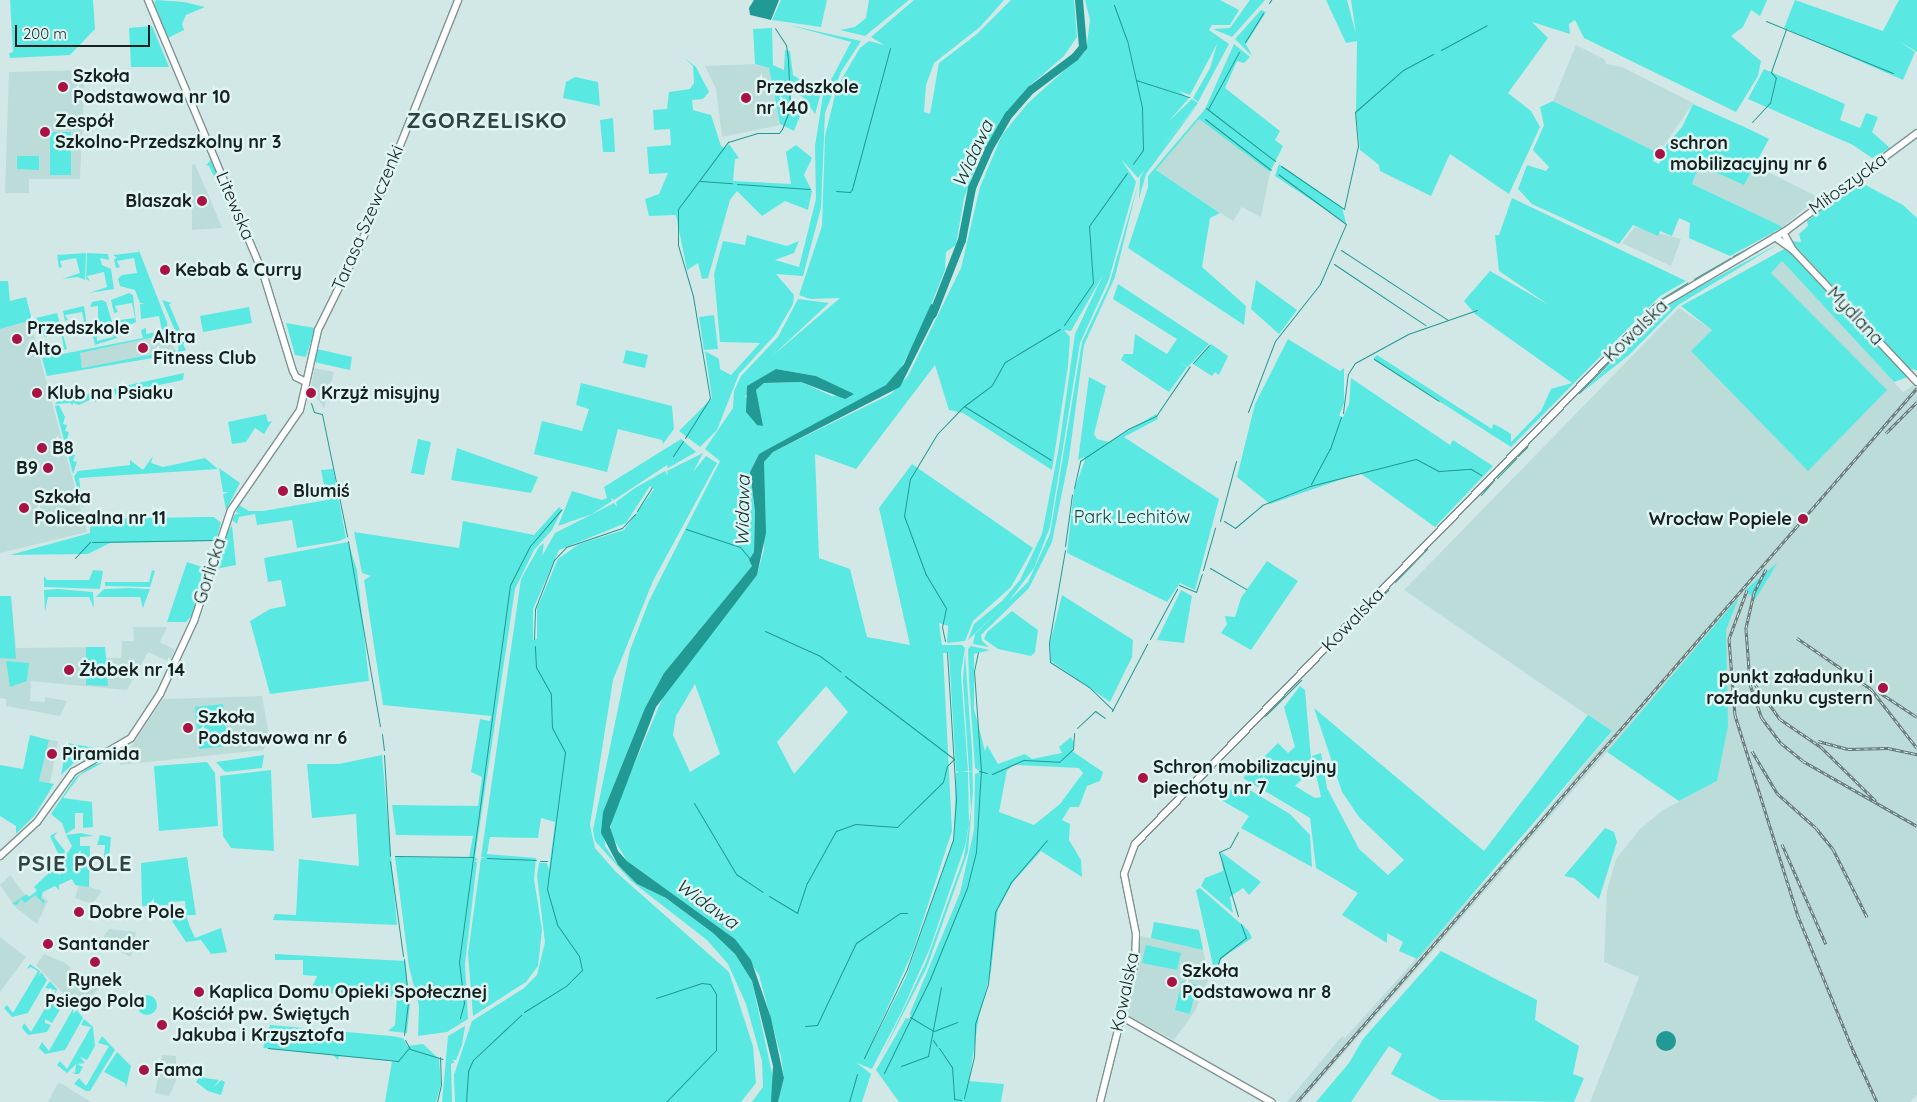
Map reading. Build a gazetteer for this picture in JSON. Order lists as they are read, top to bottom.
{
  "streets": {
    "street": [
      "Miłoszycka",
      "Litewska",
      "Tarasa Szewczenki",
      "Mydlana",
      "Kowalska",
      "Gorlicka"
    ]
  },
  "crossings": [
    ["Miłoszycka", "Mydlana"],
    ["Miłoszycka", "Kowalska"],
    ["Litewska", "Tarasa Szewczenki"],
    ["Litewska", "Gorlicka"],
    ["Tarasa Szewczenki", "Gorlicka"],
    ["Mydlana", "Kowalska"]
  ],
  "districts": ["ZGORZELISKO", "PSIE POLE"],
  "water": ["Widawa"],
  "parks": ["Park Lechitów"],
  "places": [
    "Szkoła Podstawowa nr 10",
    "Przedszkole nr 140",
    "Zespół Szkolno-Przedszkolny nr 3",
    "schron mobilizacyjny nr 6",
    "Blaszak",
    "Kebab & Curry",
    "Przedszkole Alto",
    "Altra Fitness Club",
    "Klub na Psiaku",
    "Krzyż misyjny",
    "B8",
    "B9",
    "Blumiś",
    "Szkoła Policealna nr 11",
    "Wrocław Popiele",
    "Żłobek nr 14",
    "punkt załadunku i rozładunku cystern",
    "Szkoła Podstawowa nr 6",
    "Piramida",
    "Schron mobilizacyjny piechoty nr 7",
    "Dobre Pole",
    "Santander",
    "Rynek Psiego Pola",
    "Szkoła Podstawowa nr 8",
    "Kaplica Domu Opieki Społecznej",
    "Kościół pw. Świętych Jakuba i Krzysztofa",
    "Fama"
  ],
  "scale_bar": "200 m"
}
